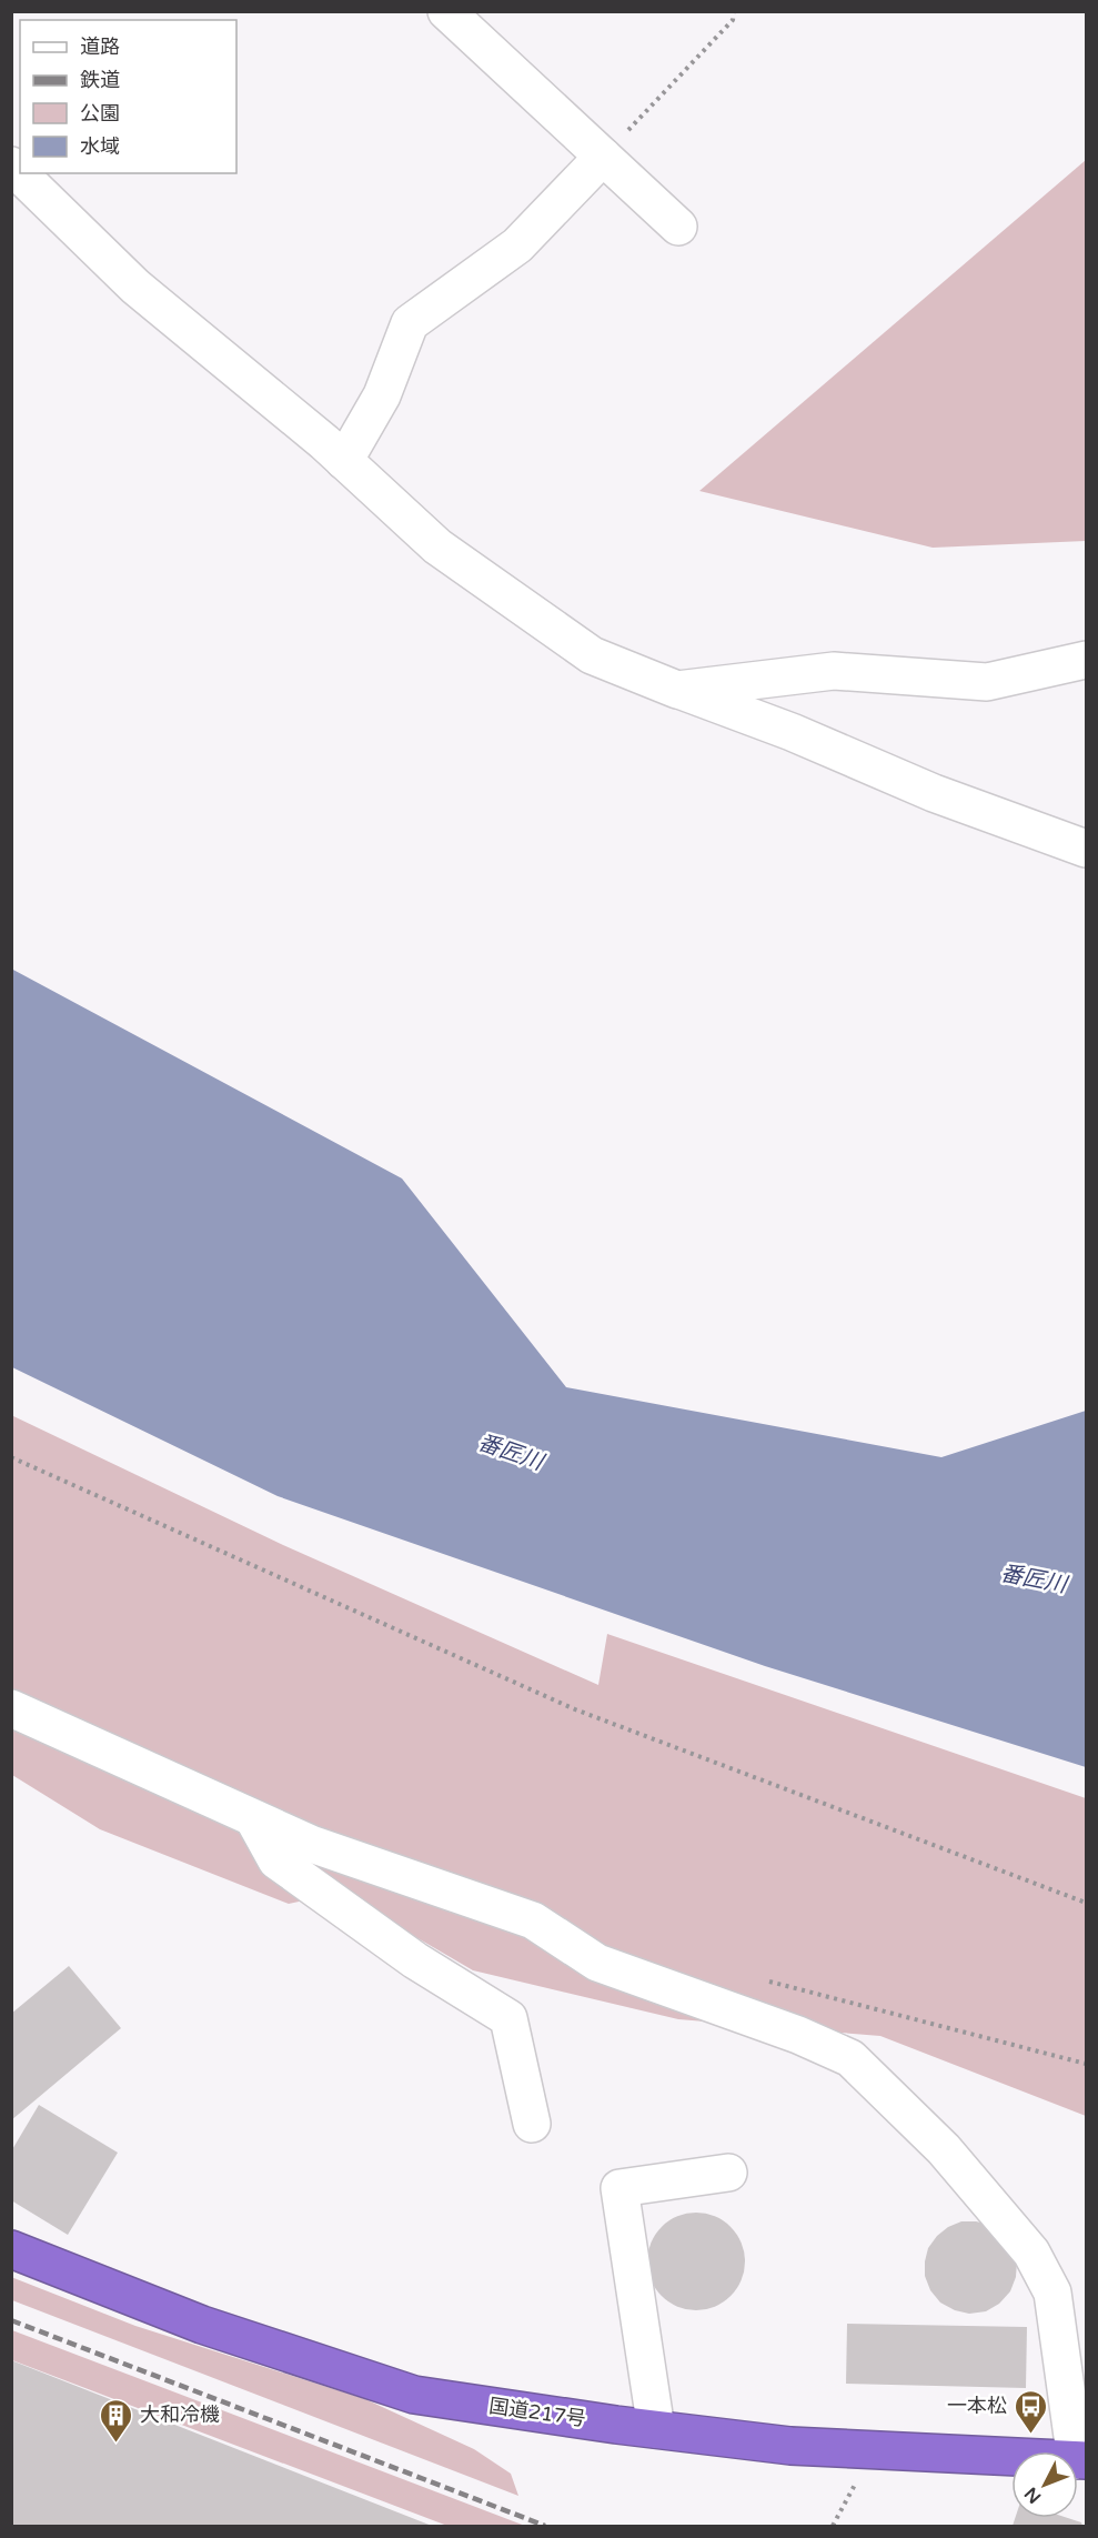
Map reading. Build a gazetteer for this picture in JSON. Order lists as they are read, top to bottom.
{
  "streets": {
    "highway": ["国道217号"]
  },
  "water": ["番匠川"],
  "places": {
    "bus stop": ["一本松"],
    "building": ["大和冷機"]
  },
  "legend": [
    "道路",
    "鉄道",
    "公園",
    "水域"
  ],
  "north": "bottom left"
}
